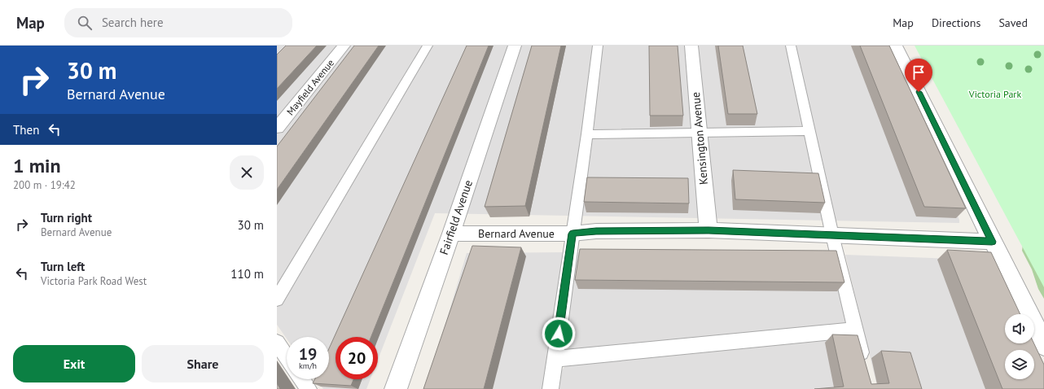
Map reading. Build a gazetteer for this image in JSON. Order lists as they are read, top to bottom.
{
  "streets": {
    "street": [
      "Mayfield Avenue",
      "Kensington Avenue",
      "Fairfield Avenue",
      "Bernard Avenue"
    ]
  },
  "crossings": [
    ["Kensington Avenue", "Bernard Avenue"],
    ["Fairfield Avenue", "Bernard Avenue"]
  ],
  "parks": ["Victoria Park"],
  "page": {
    "header": "Map",
    "search": "Search here",
    "nav": ["Map", "Directions", "Saved"],
    "turn": ["30 m", "Bernard Avenue"],
    "then": "Then",
    "heading": ["1 min", "200 m · 19:42"],
    "list": [
      {
        "name": "Turn right",
        "note": "Bernard Avenue",
        "value": "30 m"
      },
      {
        "name": "Turn left",
        "note": "Victoria Park Road West",
        "value": "110 m"
      }
    ],
    "speed": "19 km/h",
    "limit": "20",
    "buttons": ["Exit", "Share"]
  }
}
